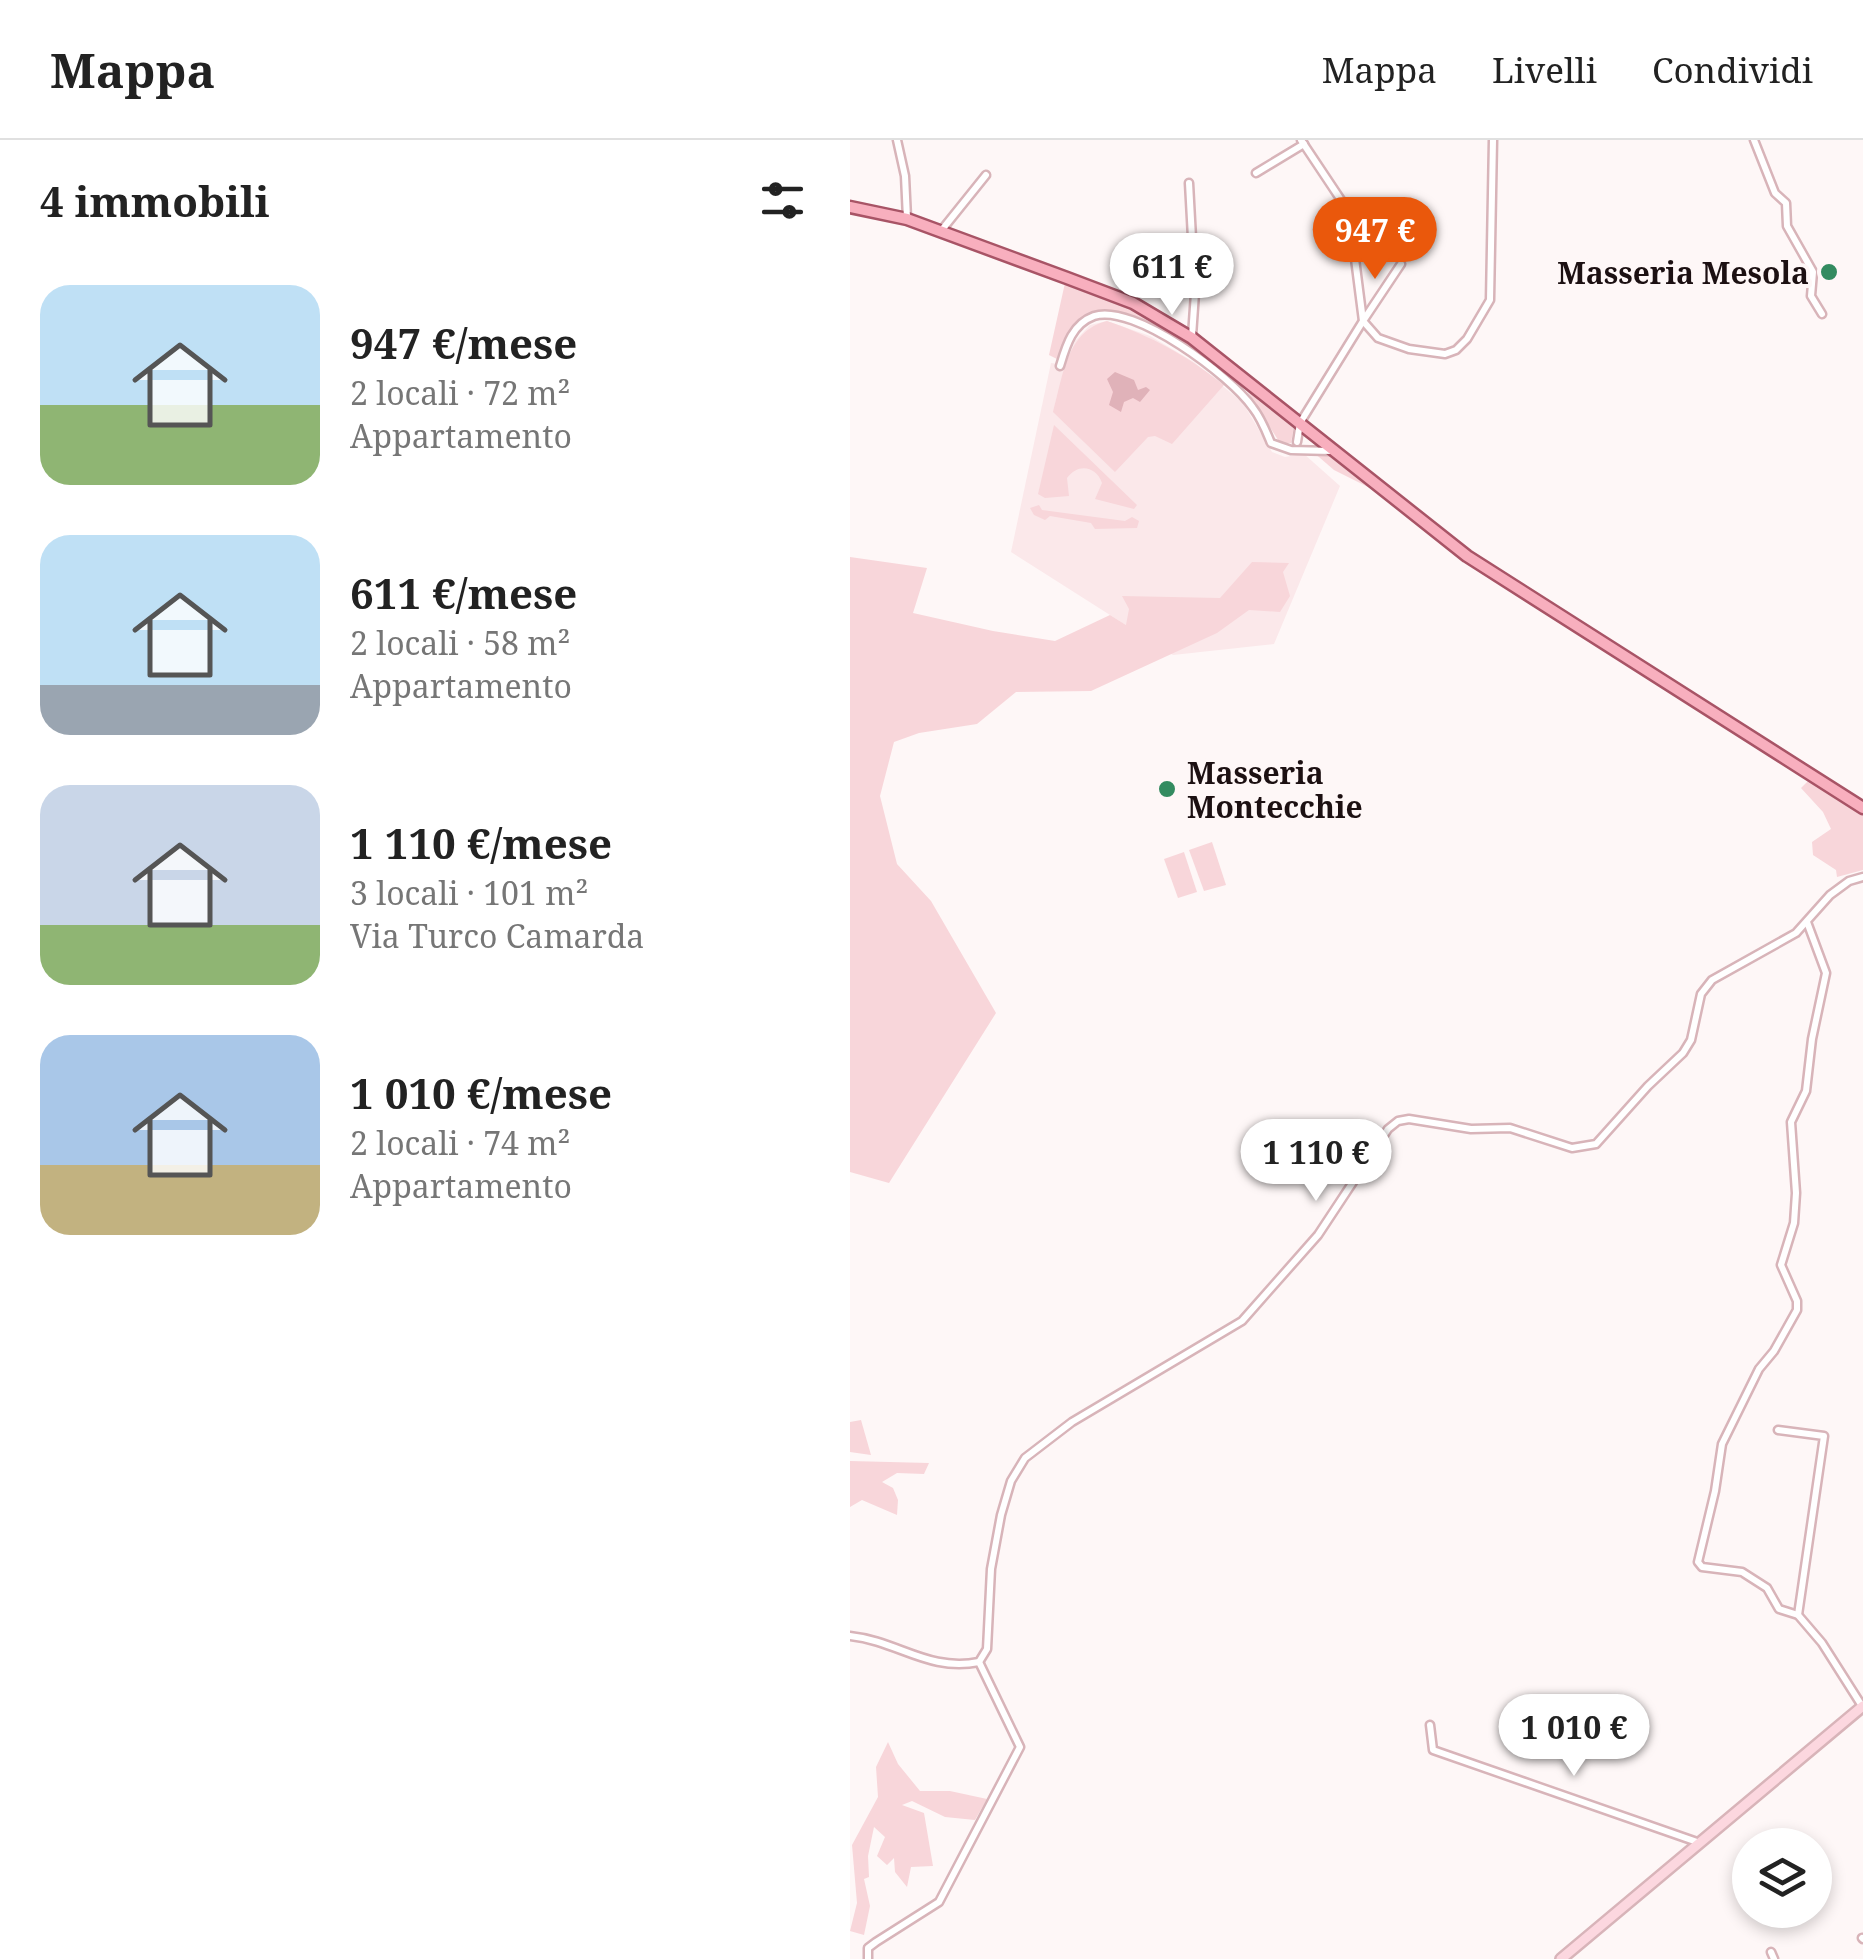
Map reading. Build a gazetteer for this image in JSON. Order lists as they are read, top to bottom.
{
  "places": ["Masseria Mesola", "Masseria Montecchie"],
  "page": {
    "header": "Mappa",
    "nav": ["Mappa", "Livelli", "Condividi"],
    "heading": "4 immobili",
    "price": [
      "947 €",
      "611 €",
      "1 110 €",
      "1 010 €"
    ],
    "list": [
      {
        "name": "947 €/mese",
        "note": "2 locali · 72 m² · Appartamento"
      },
      {
        "name": "611 €/mese",
        "note": "2 locali · 58 m² · Appartamento"
      },
      {
        "name": "1 110 €/mese",
        "note": "3 locali · 101 m² · Via Turco Camarda"
      },
      {
        "name": "1 010 €/mese",
        "note": "2 locali · 74 m² · Appartamento"
      }
    ]
  }
}
